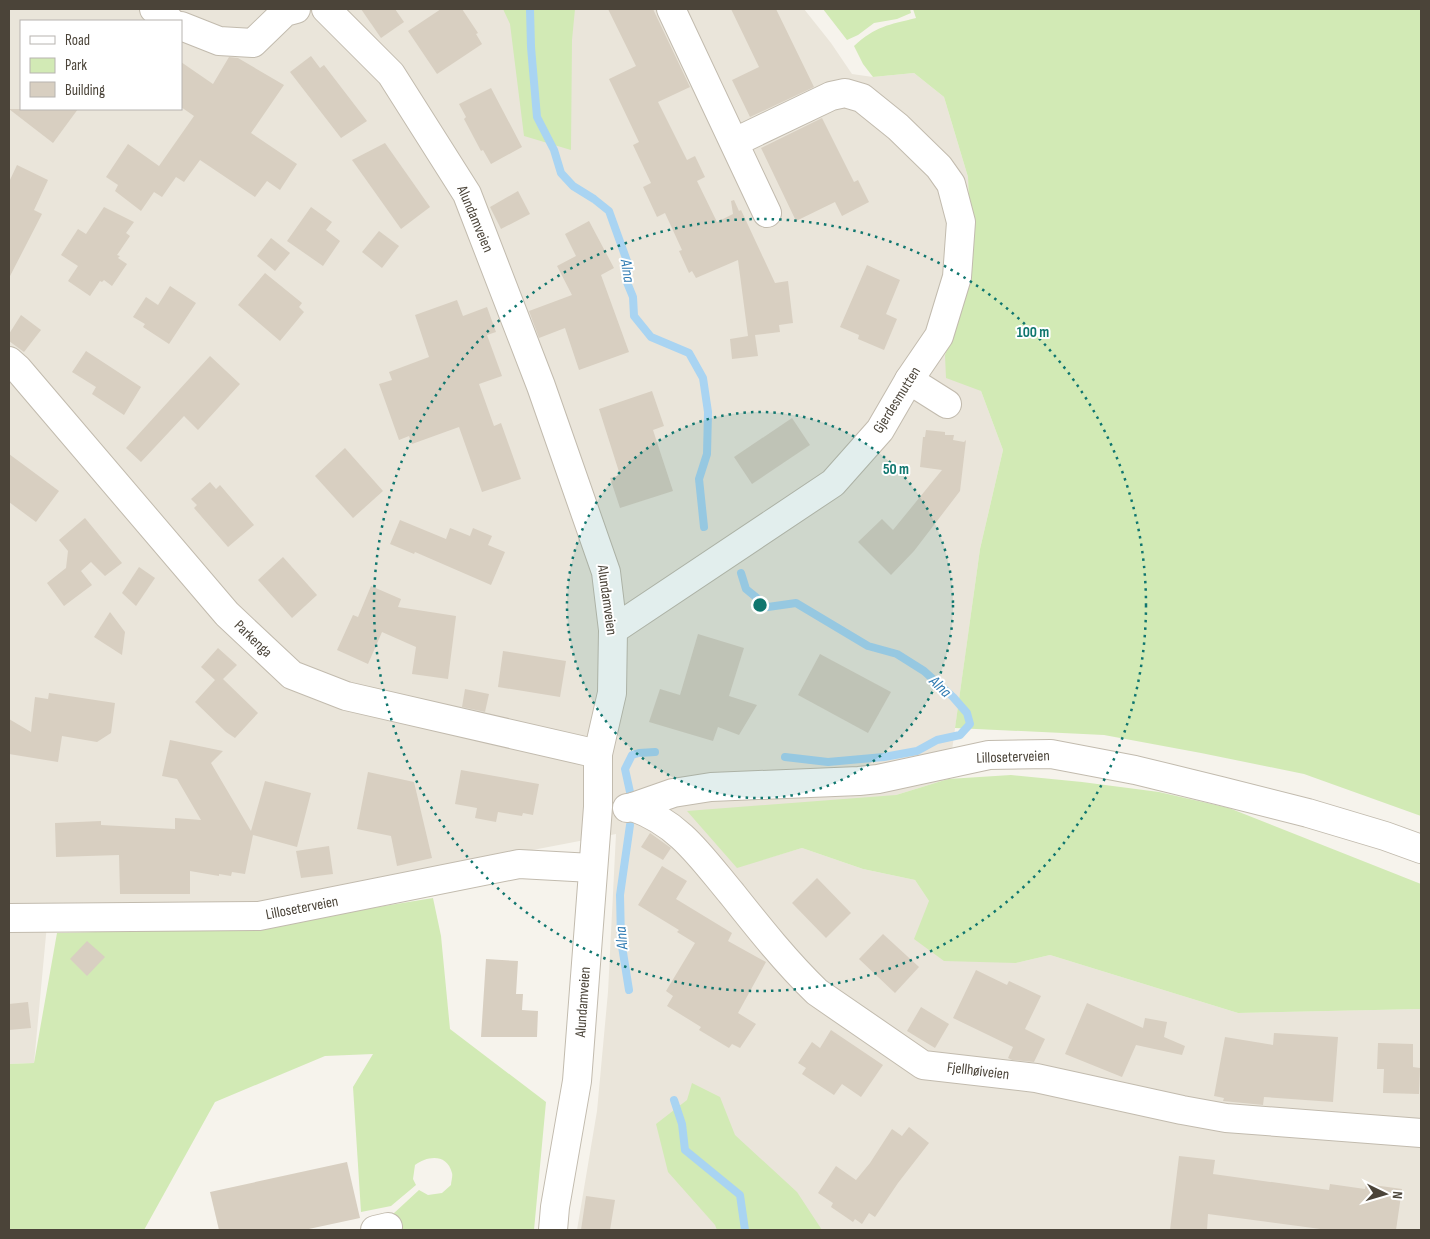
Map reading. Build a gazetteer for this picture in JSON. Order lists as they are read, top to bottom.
{
  "streets": {
    "street": [
      "Alundamveien",
      "Gjerdesmutten",
      "Parkenga",
      "Lilloseterveien",
      "Fjellhøiveien"
    ]
  },
  "crossings": [
    ["Alundamveien", "Gjerdesmutten"],
    ["Alundamveien", "Parkenga"],
    ["Alundamveien", "Lilloseterveien"],
    ["Lilloseterveien", "Fjellhøiveien"]
  ],
  "water": ["Alna"],
  "legend": ["Road", "Park", "Building"],
  "north": "right",
  "rings": ["100 m", "50 m"]
}
